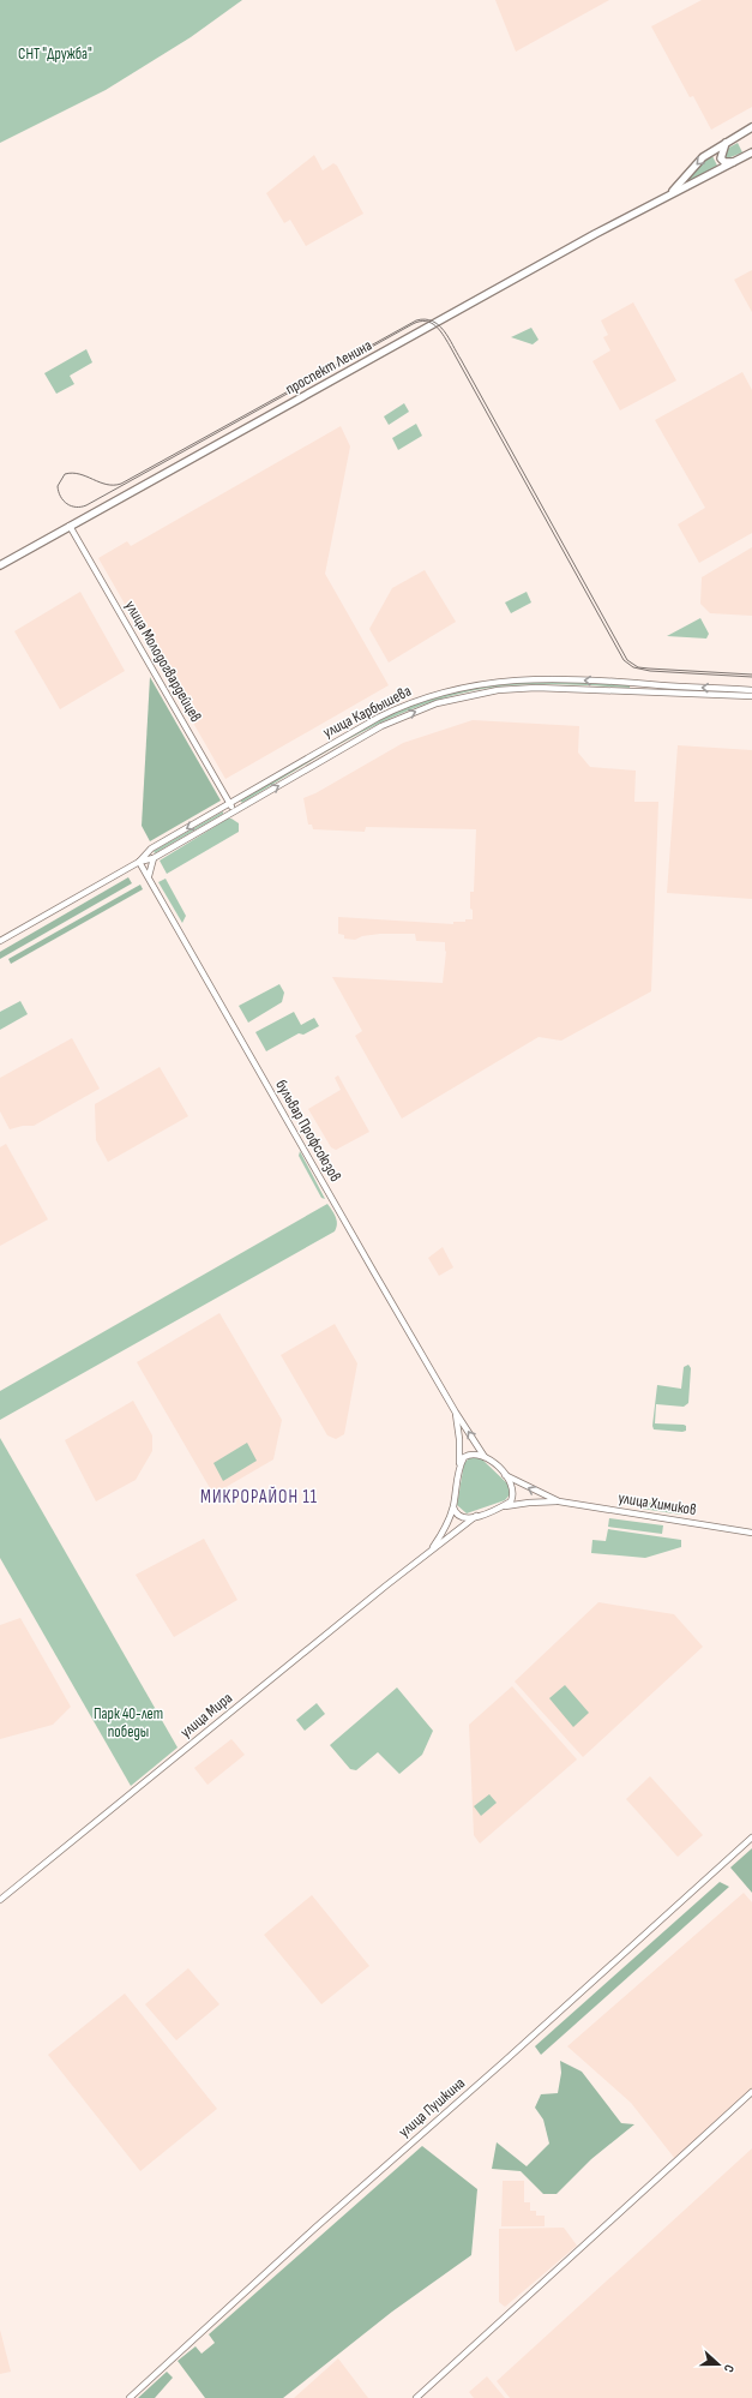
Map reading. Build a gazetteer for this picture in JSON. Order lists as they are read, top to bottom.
{
  "streets": {
    "main road": ["проспект Ленина"],
    "street": [
      "улица Молодогвардейцев",
      "улица Карбышева",
      "бульвар Профсоюзов",
      "улица Химиков",
      "улица Мира",
      "улица Пушкина"
    ]
  },
  "crossings": [
    ["проспект Ленина", "улица Молодогвардейцев"],
    ["улица Молодогвардейцев", "улица Карбышева"],
    ["улица Карбышева", "бульвар Профсоюзов"],
    ["бульвар Профсоюзов", "улица Химиков"],
    ["бульвар Профсоюзов", "улица Мира"],
    ["улица Химиков", "улица Мира"]
  ],
  "districts": ["МИКРОРАЙОН 11"],
  "parks": ["СНТ \"Дружба\"", "Парк 40-лет победы"],
  "north": "right"
}
